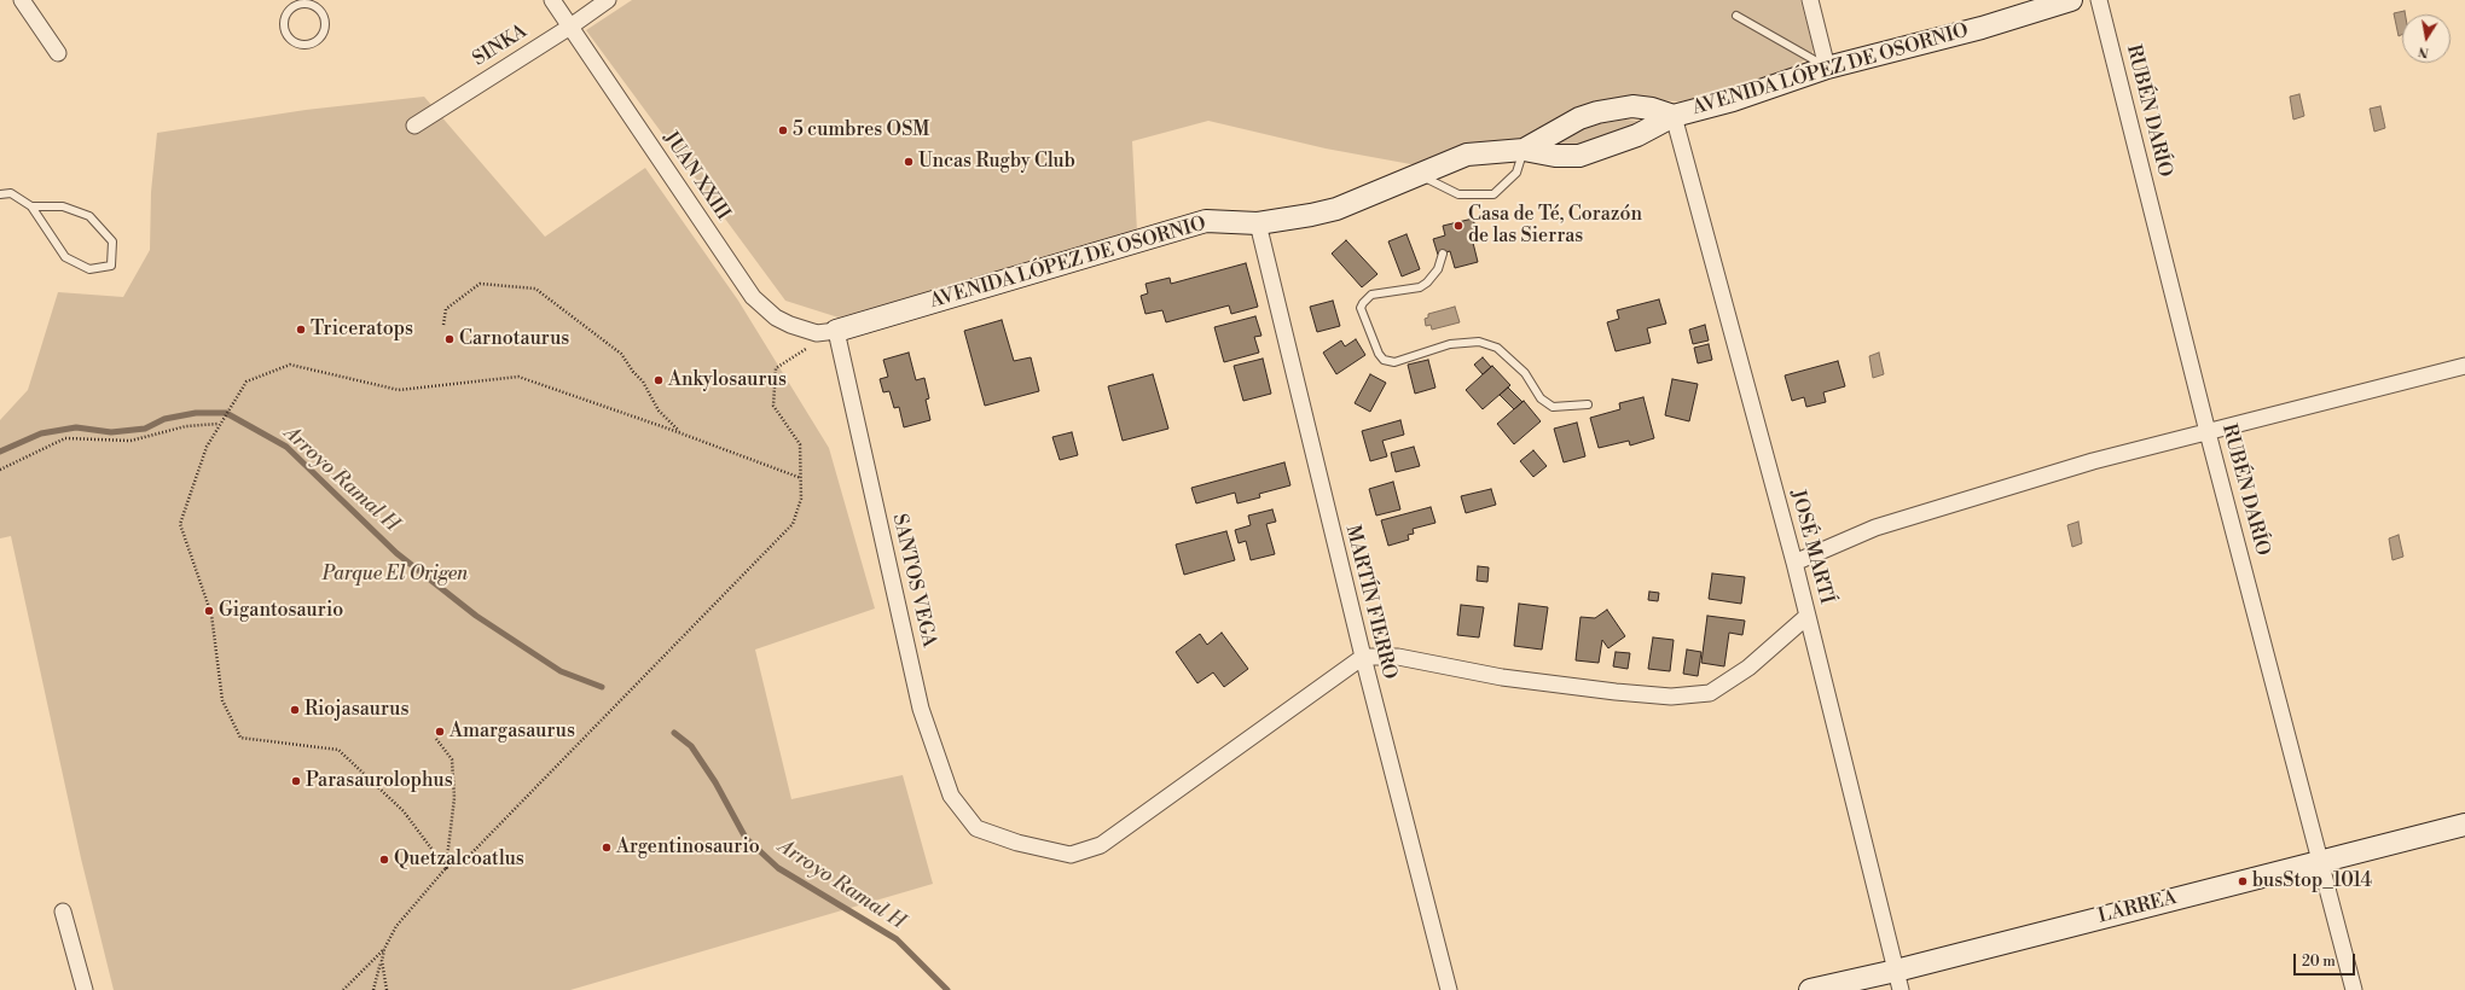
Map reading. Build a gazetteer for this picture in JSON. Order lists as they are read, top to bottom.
{
  "streets": {
    "street": [
      "SINKA",
      "AVENIDA LÓPEZ DE OSORNIO",
      "RUBÉN DARÍO",
      "JUAN XXIII",
      "JOSÉ MARTÍ",
      "SANTOS VEGA",
      "MARTÍN FIERRO",
      "LARREA"
    ]
  },
  "crossings": [
    ["SINKA", "JUAN XXIII"],
    ["AVENIDA LÓPEZ DE OSORNIO", "JUAN XXIII"],
    ["AVENIDA LÓPEZ DE OSORNIO", "JOSÉ MARTÍ"],
    ["AVENIDA LÓPEZ DE OSORNIO", "SANTOS VEGA"],
    ["AVENIDA LÓPEZ DE OSORNIO", "MARTÍN FIERRO"],
    ["RUBÉN DARÍO", "LARREA"],
    ["JUAN XXIII", "SANTOS VEGA"],
    ["JOSÉ MARTÍ", "LARREA"],
    ["SANTOS VEGA", "MARTÍN FIERRO"]
  ],
  "water": ["Arroyo Ramal H"],
  "parks": ["Parque El Origen"],
  "places": [
    "5 cumbres OSM",
    "Uncas Rugby Club",
    "Casa de Té, Corazón de las Sierras",
    "Triceratops",
    "Carnotaurus",
    "Ankylosaurus",
    "Gigantosaurio",
    "Riojasaurus",
    "Amargasaurus",
    "Parasaurolophus",
    "Argentinosaurio",
    "Quetzalcoatlus",
    "busStop_1014"
  ],
  "scale_bar": "20 m",
  "north": "bottom"
}
